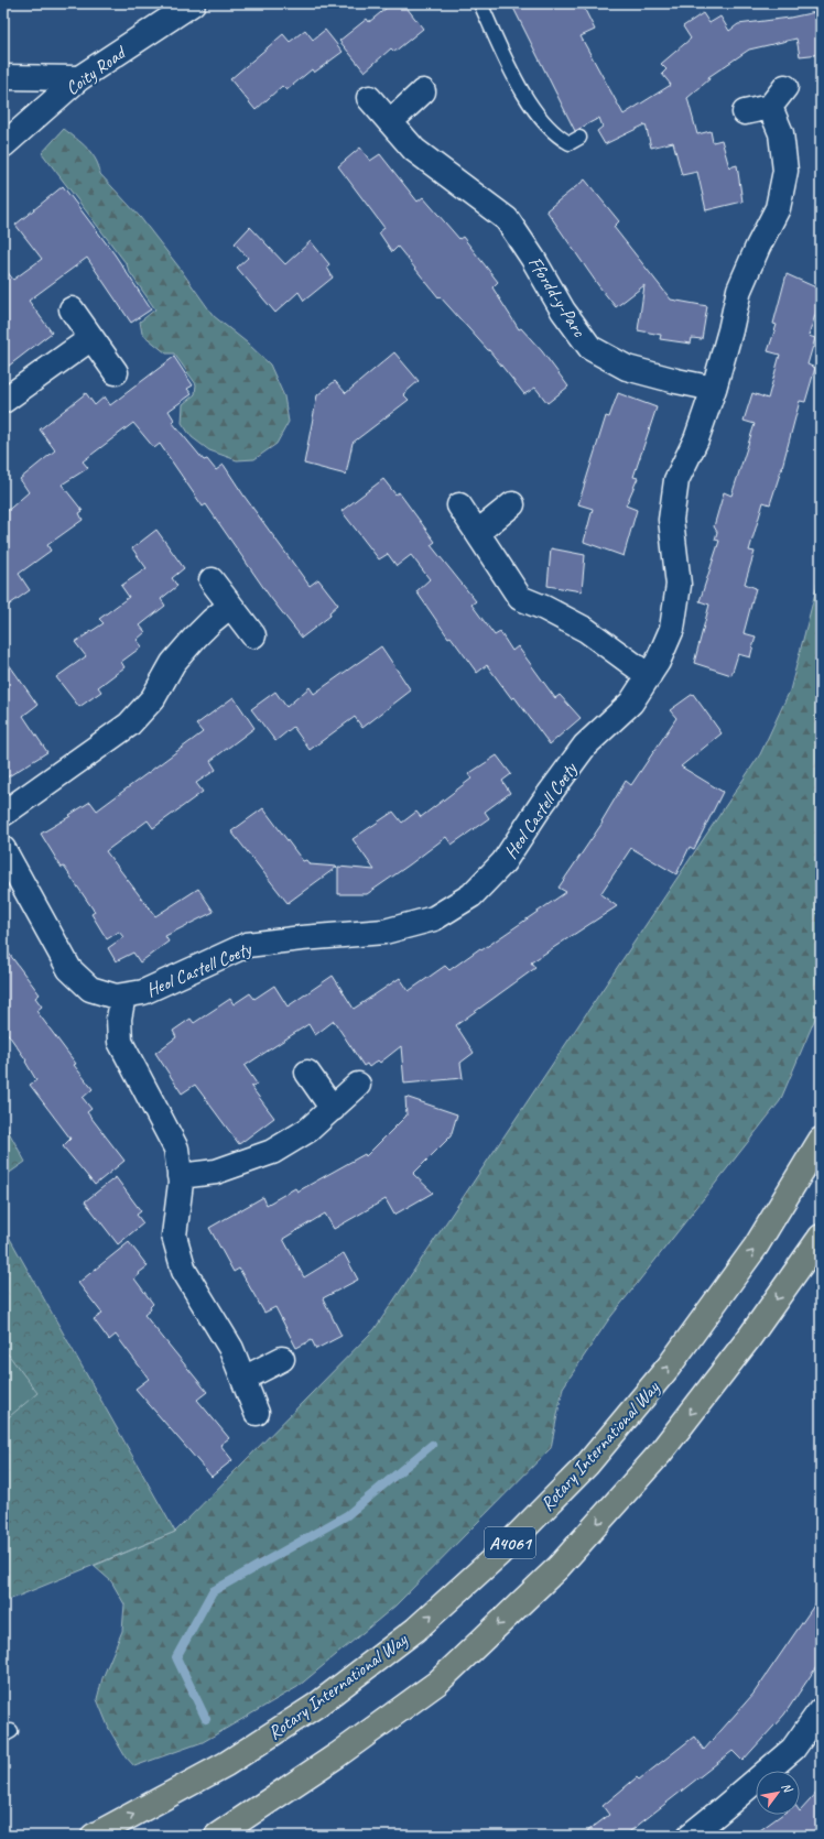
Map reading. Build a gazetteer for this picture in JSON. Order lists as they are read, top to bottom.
{
  "streets": {
    "main road": ["Rotary International Way", "A4061"],
    "street": ["Coity Road", "Ffordd-y-Parc", "Heol Castell Coety"]
  },
  "crossings": [
    ["Ffordd-y-Parc", "Heol Castell Coety"]
  ],
  "north": "top right"
}
